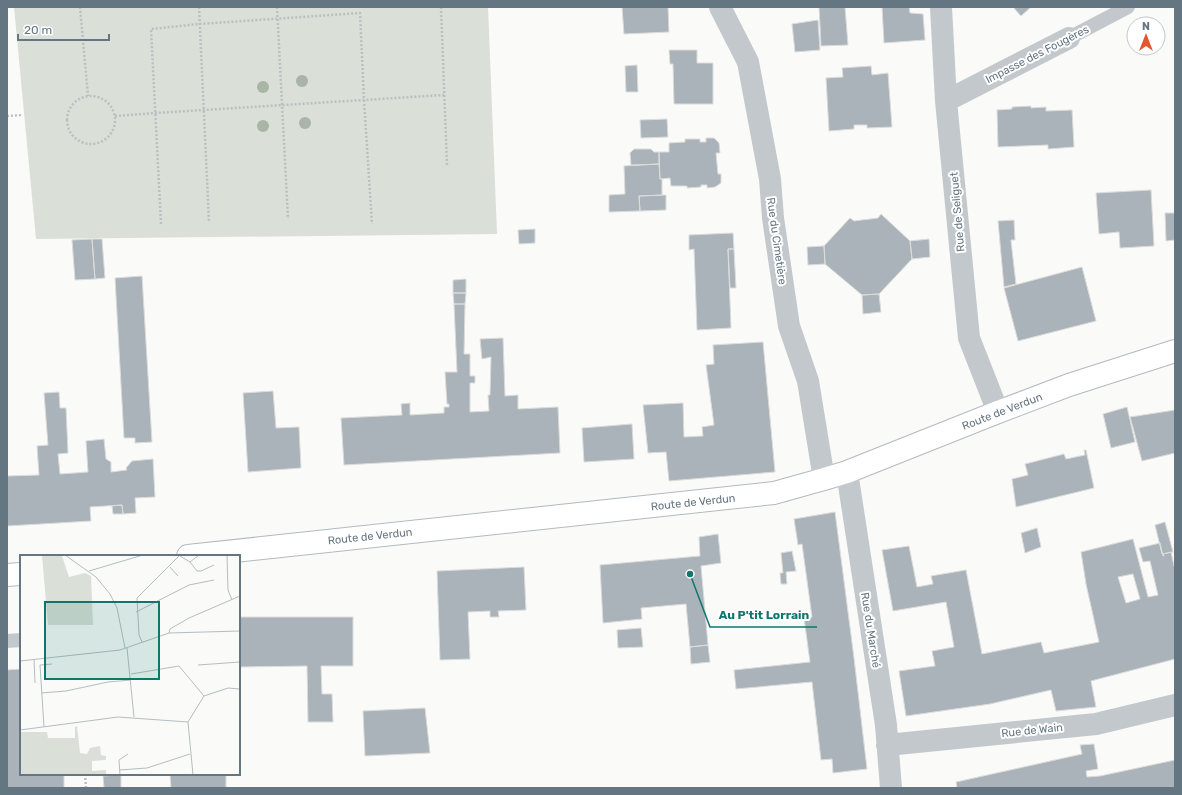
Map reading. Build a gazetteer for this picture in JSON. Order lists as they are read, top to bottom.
{
  "streets": {
    "main road": ["Route de Verdun"],
    "street": [
      "Impasse des Fougères",
      "Rue de Seliguet",
      "Rue du Cimetière",
      "Rue du Marché",
      "Rue de Wain"
    ]
  },
  "crossings": [
    ["Impasse des Fougères", "Rue de Seliguet"],
    ["Rue de Seliguet", "Route de Verdun"],
    ["Rue du Cimetière", "Route de Verdun"],
    ["Route de Verdun", "Rue du Marché"],
    ["Rue du Marché", "Rue de Wain"]
  ],
  "places": ["Au P'tit Lorrain"],
  "scale_bar": "20 m",
  "north": "top"
}
